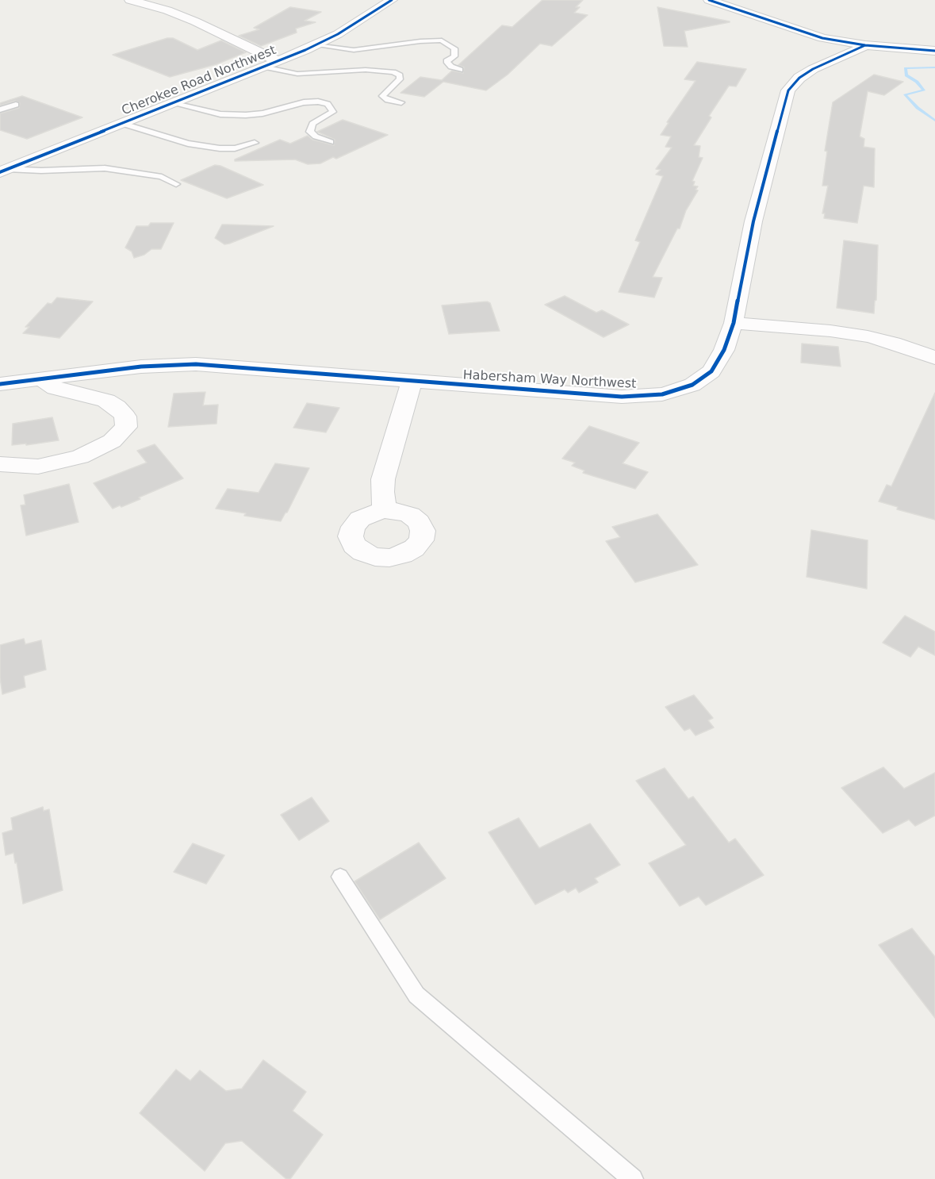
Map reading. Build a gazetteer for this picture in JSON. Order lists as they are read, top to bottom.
{
  "streets": {
    "street": ["Cherokee Road Northwest", "Habersham Way Northwest"]
  }
}
